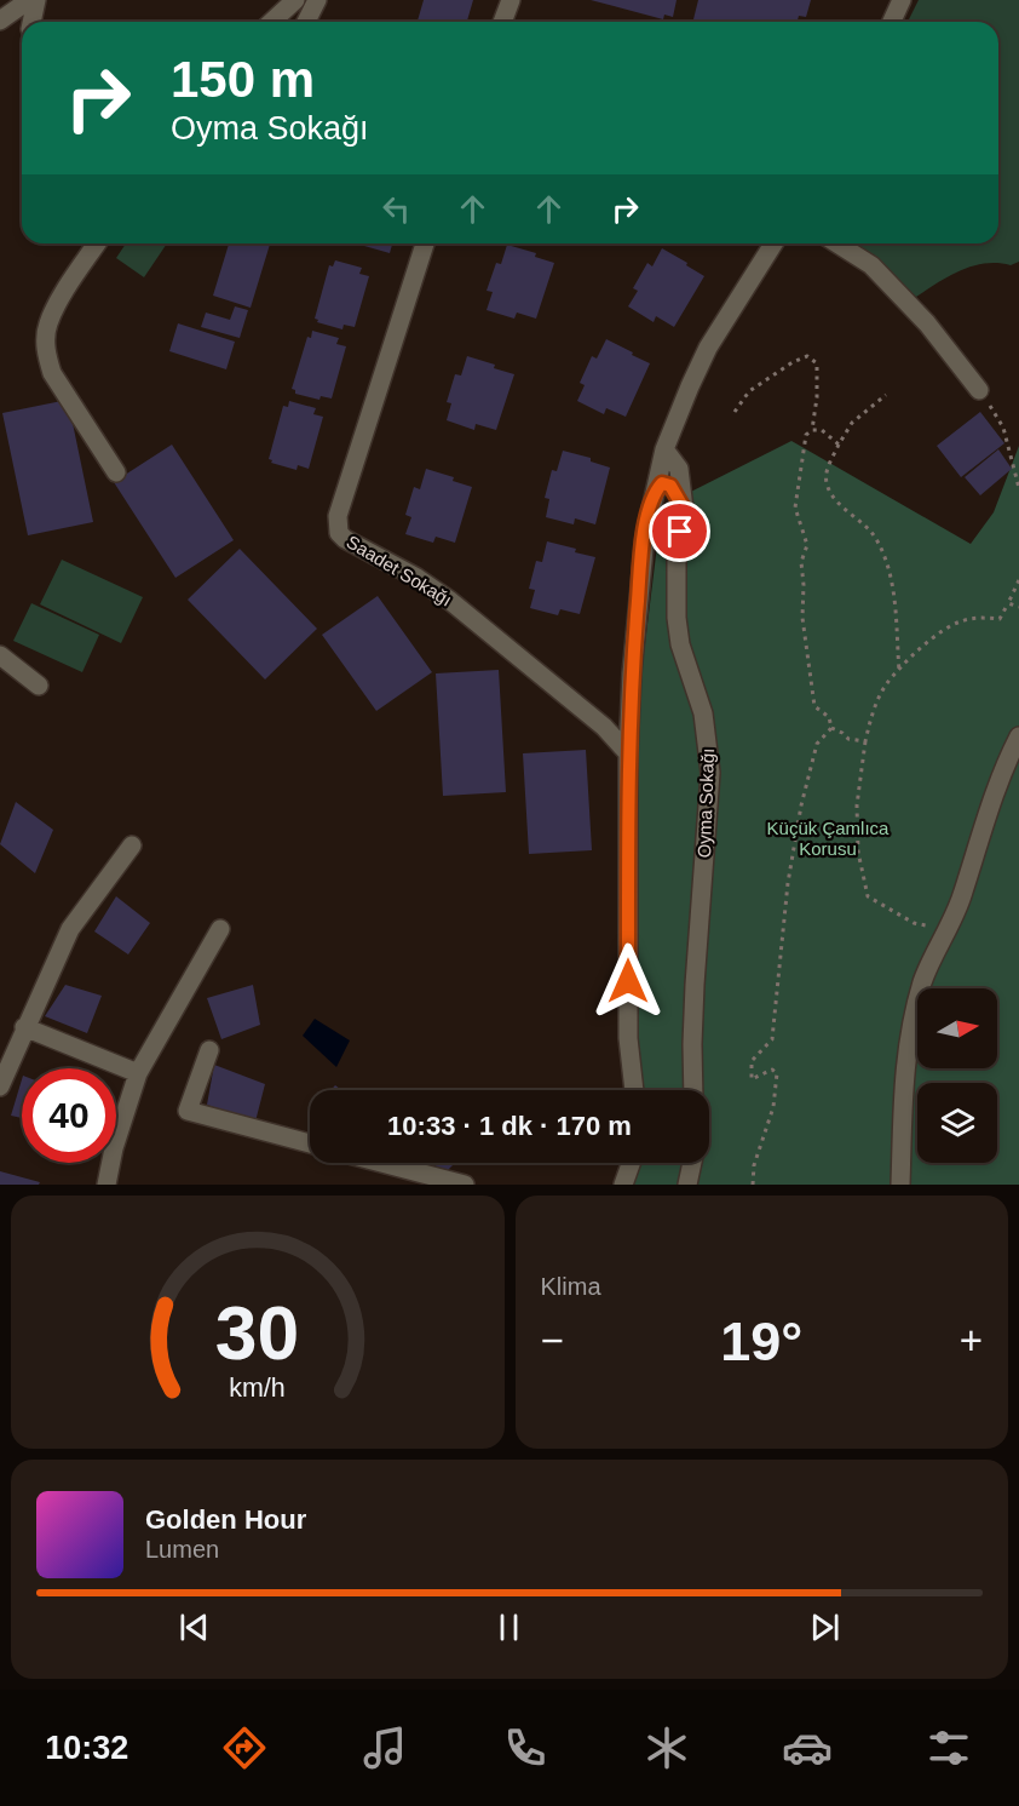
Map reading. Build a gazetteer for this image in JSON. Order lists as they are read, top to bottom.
{
  "streets": {
    "street": ["Saadet Sokağı", "Oyma Sokağı"]
  },
  "parks": ["Küçük Çamlıca Korusu"],
  "north": "right",
  "page": {
    "turn": ["150 m", "Oyma Sokağı"],
    "limit": "40",
    "trip": "10:33 · 1 dk · 170 m",
    "tile": "Klima",
    "heat": ["−", "19°", "+"],
    "song": ["Golden Hour", "Lumen"],
    "tabs": "10:32",
    "gauge": ["30", "km/h"]
  }
}
